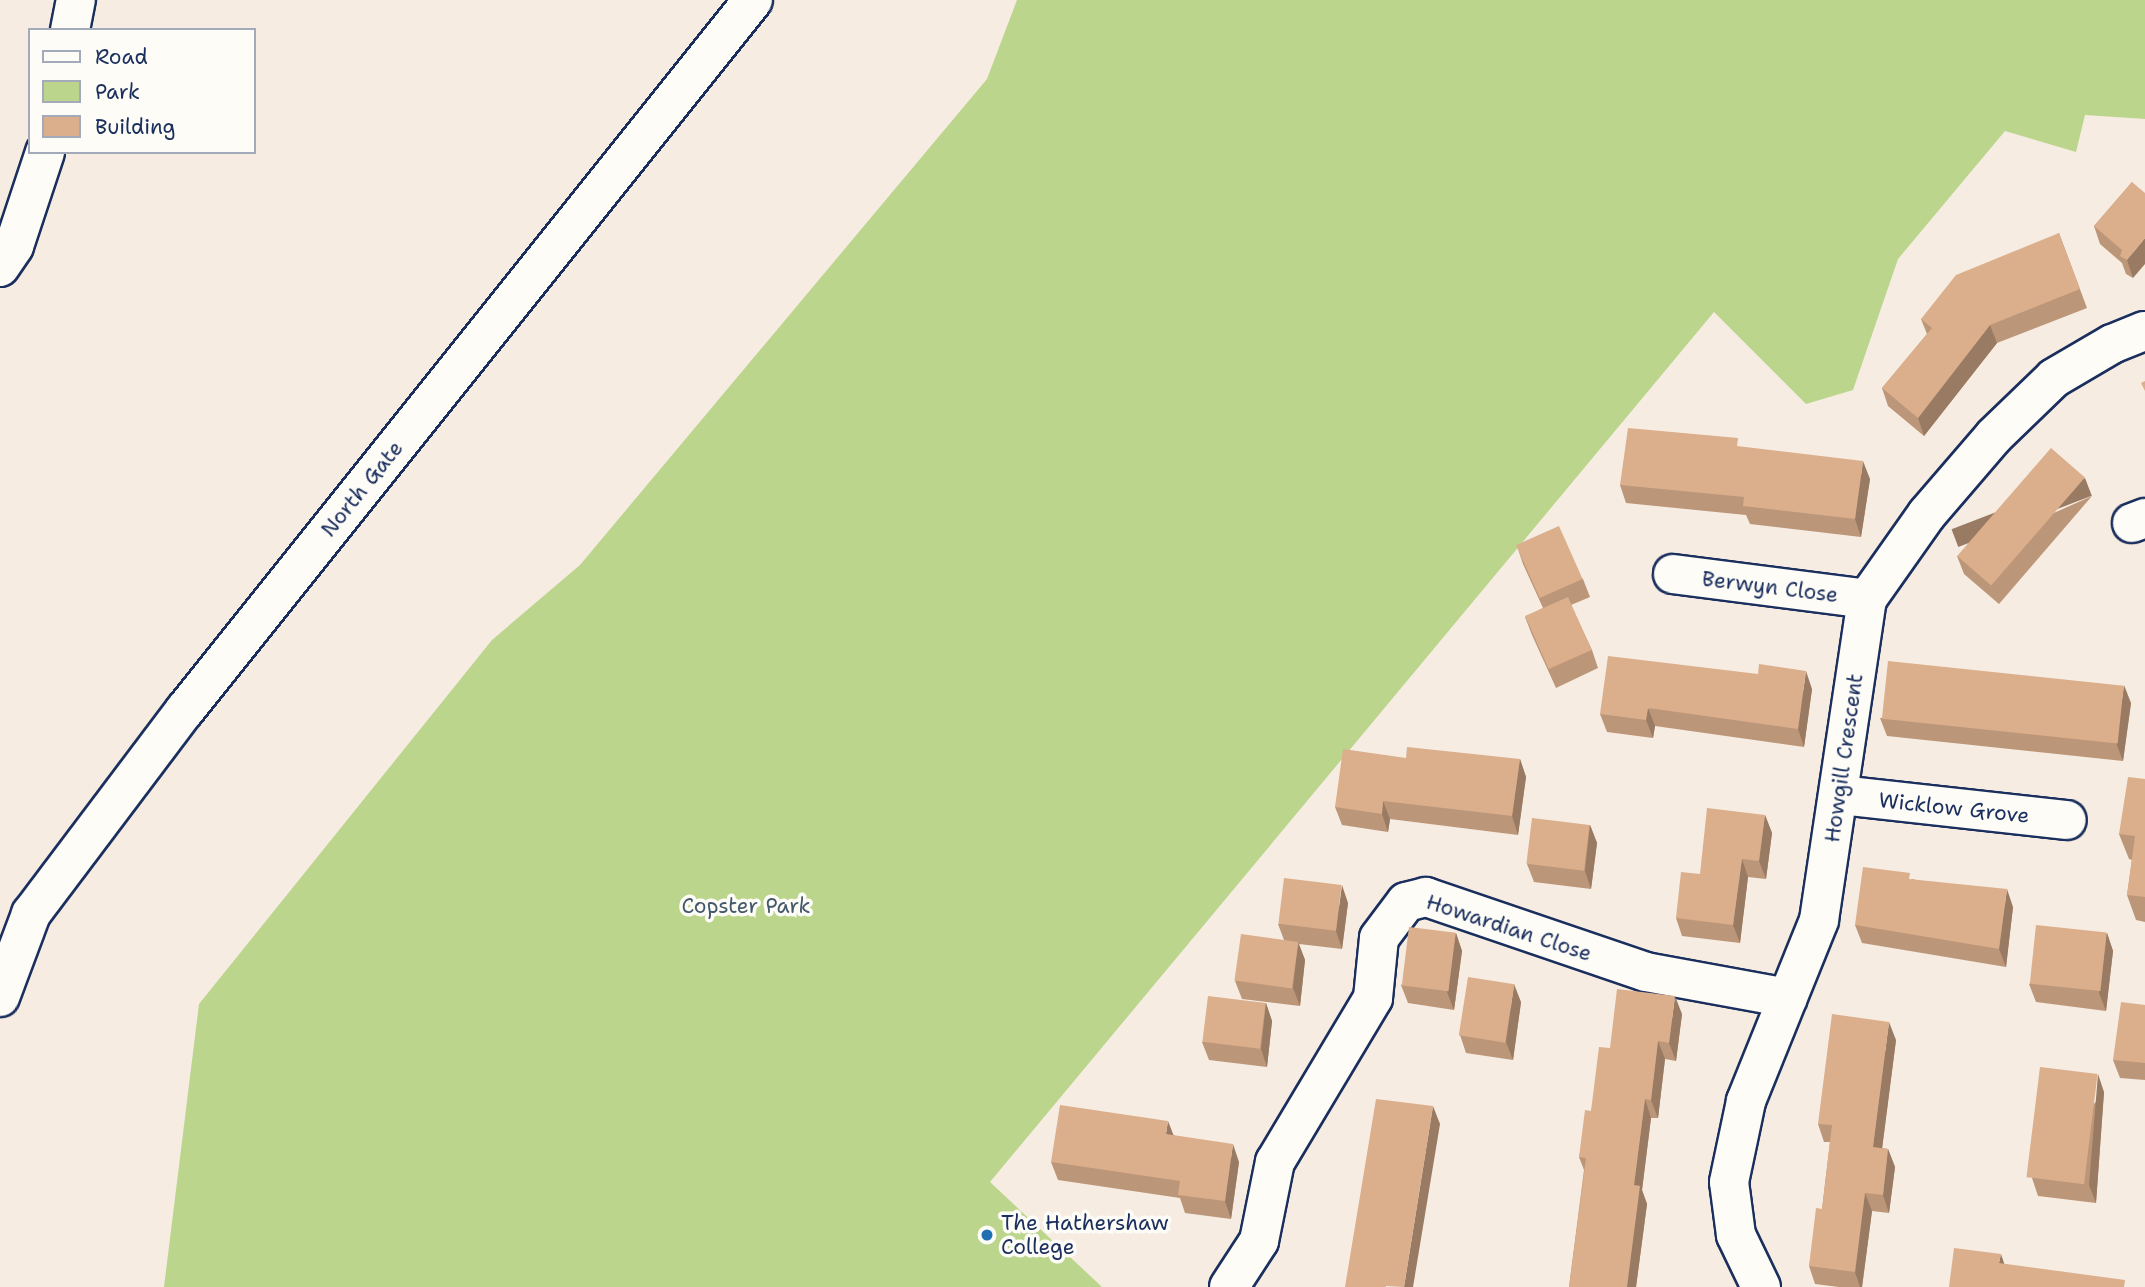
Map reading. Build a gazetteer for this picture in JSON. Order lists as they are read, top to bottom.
{
  "streets": {
    "street": [
      "North Gate",
      "Berwyn Close",
      "Howgill Crescent",
      "Wicklow Grove",
      "Howardian Close"
    ]
  },
  "crossings": [
    ["Berwyn Close", "Howgill Crescent"],
    ["Howgill Crescent", "Wicklow Grove"],
    ["Howgill Crescent", "Howardian Close"]
  ],
  "parks": ["Copster Park"],
  "places": ["The Hathershaw College"],
  "legend": ["Road", "Park", "Building"]
}
